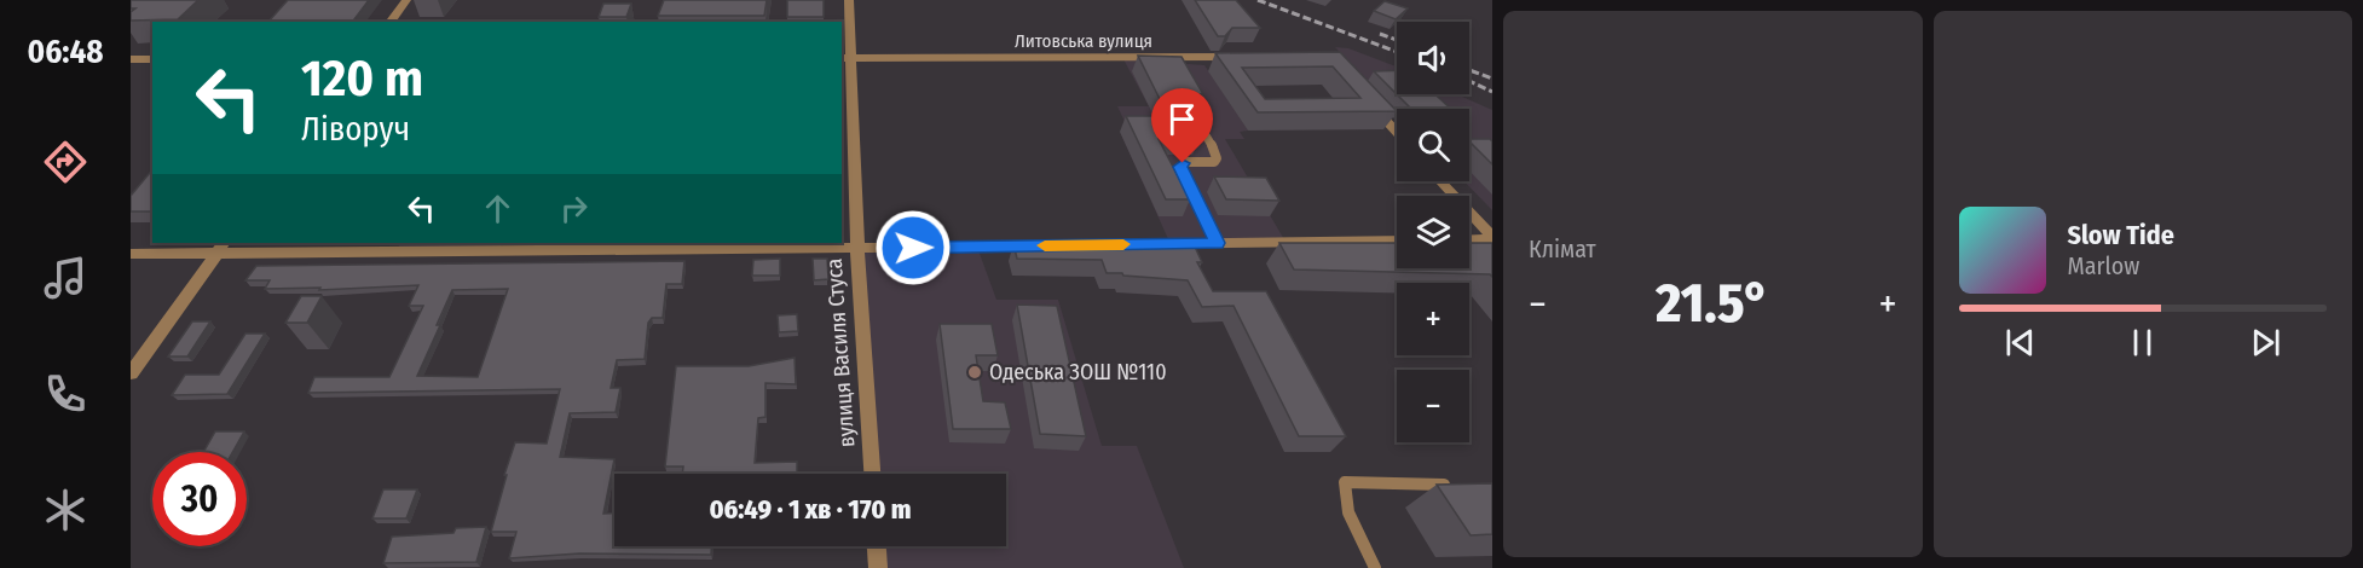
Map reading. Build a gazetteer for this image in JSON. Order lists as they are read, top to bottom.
{
  "streets": {
    "street": ["Литовська вулиця", "вулиця Василя Стуса"]
  },
  "crossings": [
    ["Литовська вулиця", "вулиця Василя Стуса"]
  ],
  "places": ["Одеська ЗОШ №110"],
  "page": {
    "tabs": "06:48",
    "tile": "Клімат",
    "map_buttons": ["+", "−"],
    "turn": ["120 m", "Ліворуч"],
    "song": ["Slow Tide", "Marlow"],
    "heat": ["−", "21.5°", "+"],
    "limit": "30",
    "trip": "06:49 · 1 хв · 170 m"
  }
}
